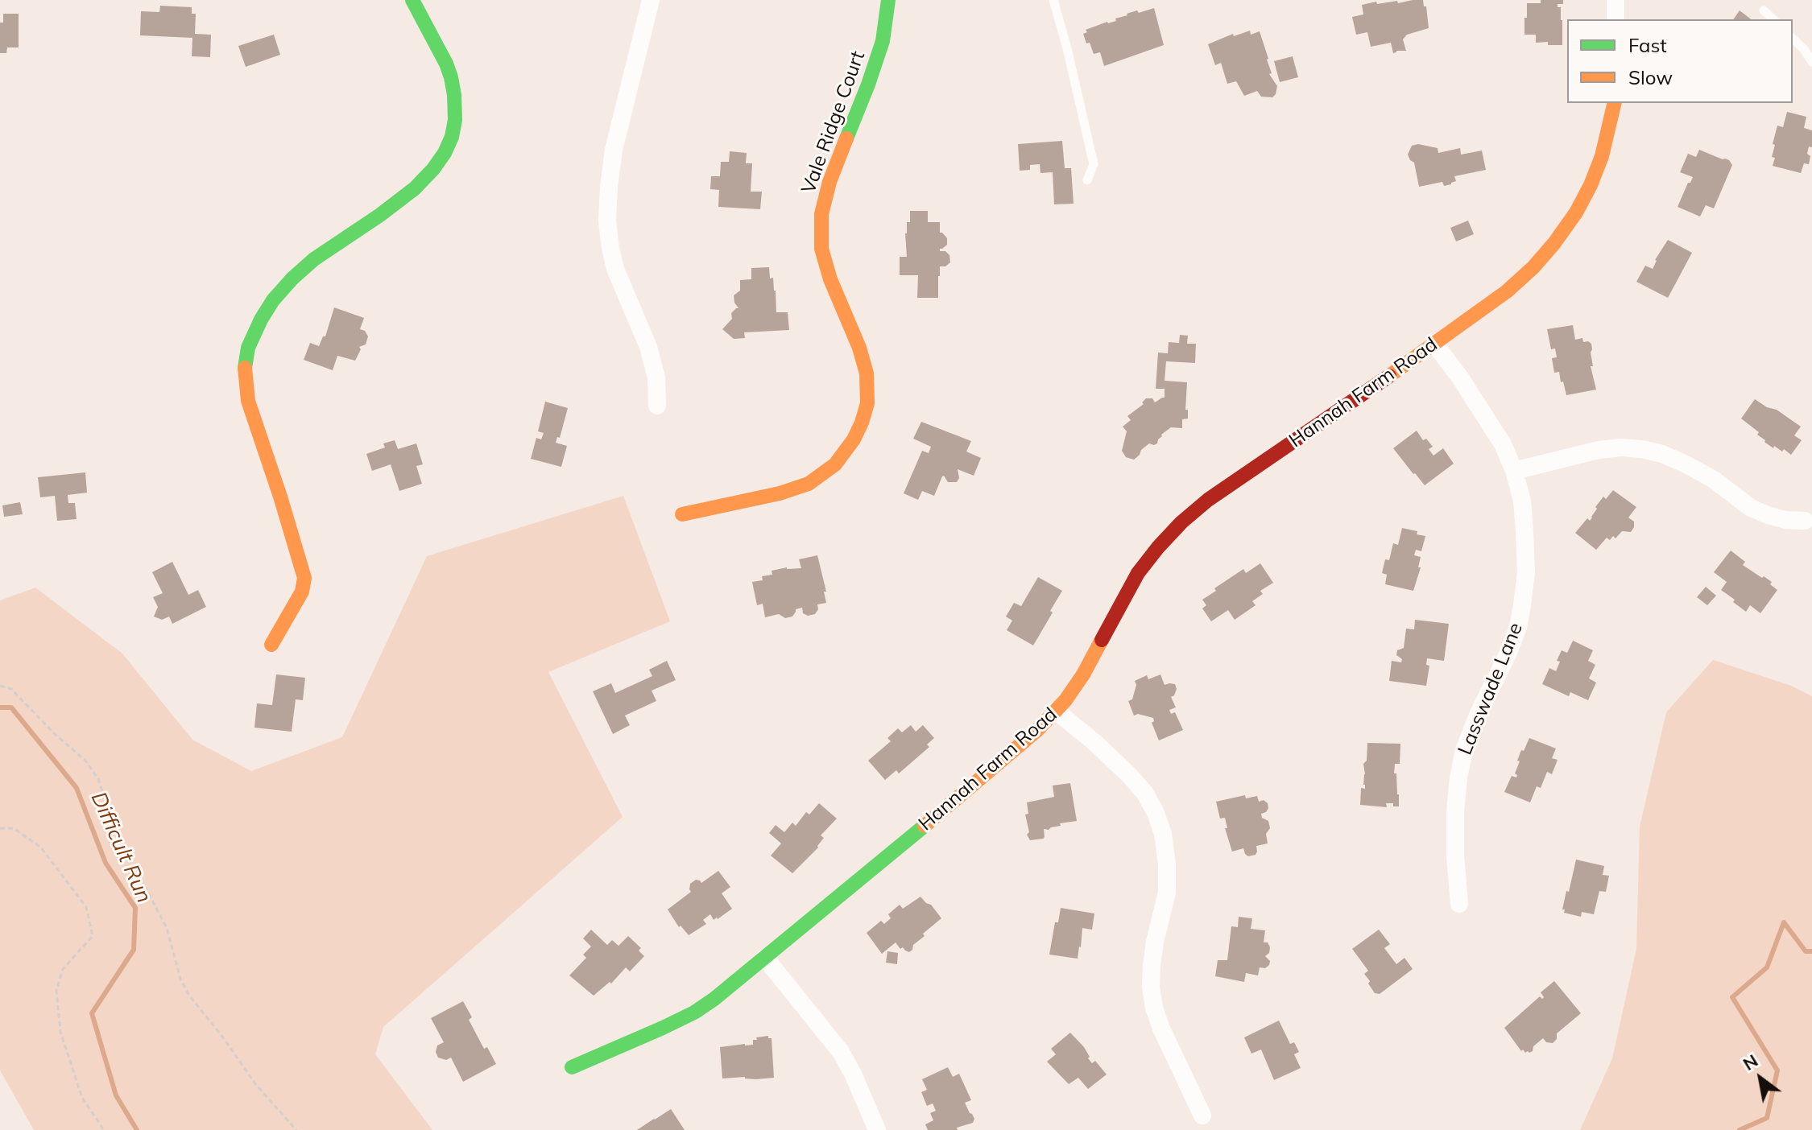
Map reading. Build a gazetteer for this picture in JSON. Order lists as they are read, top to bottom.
{
  "streets": {
    "street": ["Vale Ridge Court", "Hannah Farm Road", "Lasswade Lane"]
  },
  "crossings": [
    ["Hannah Farm Road", "Lasswade Lane"]
  ],
  "water": ["Difficult Run"],
  "legend": ["Fast", "Slow"],
  "north": "top left"
}
